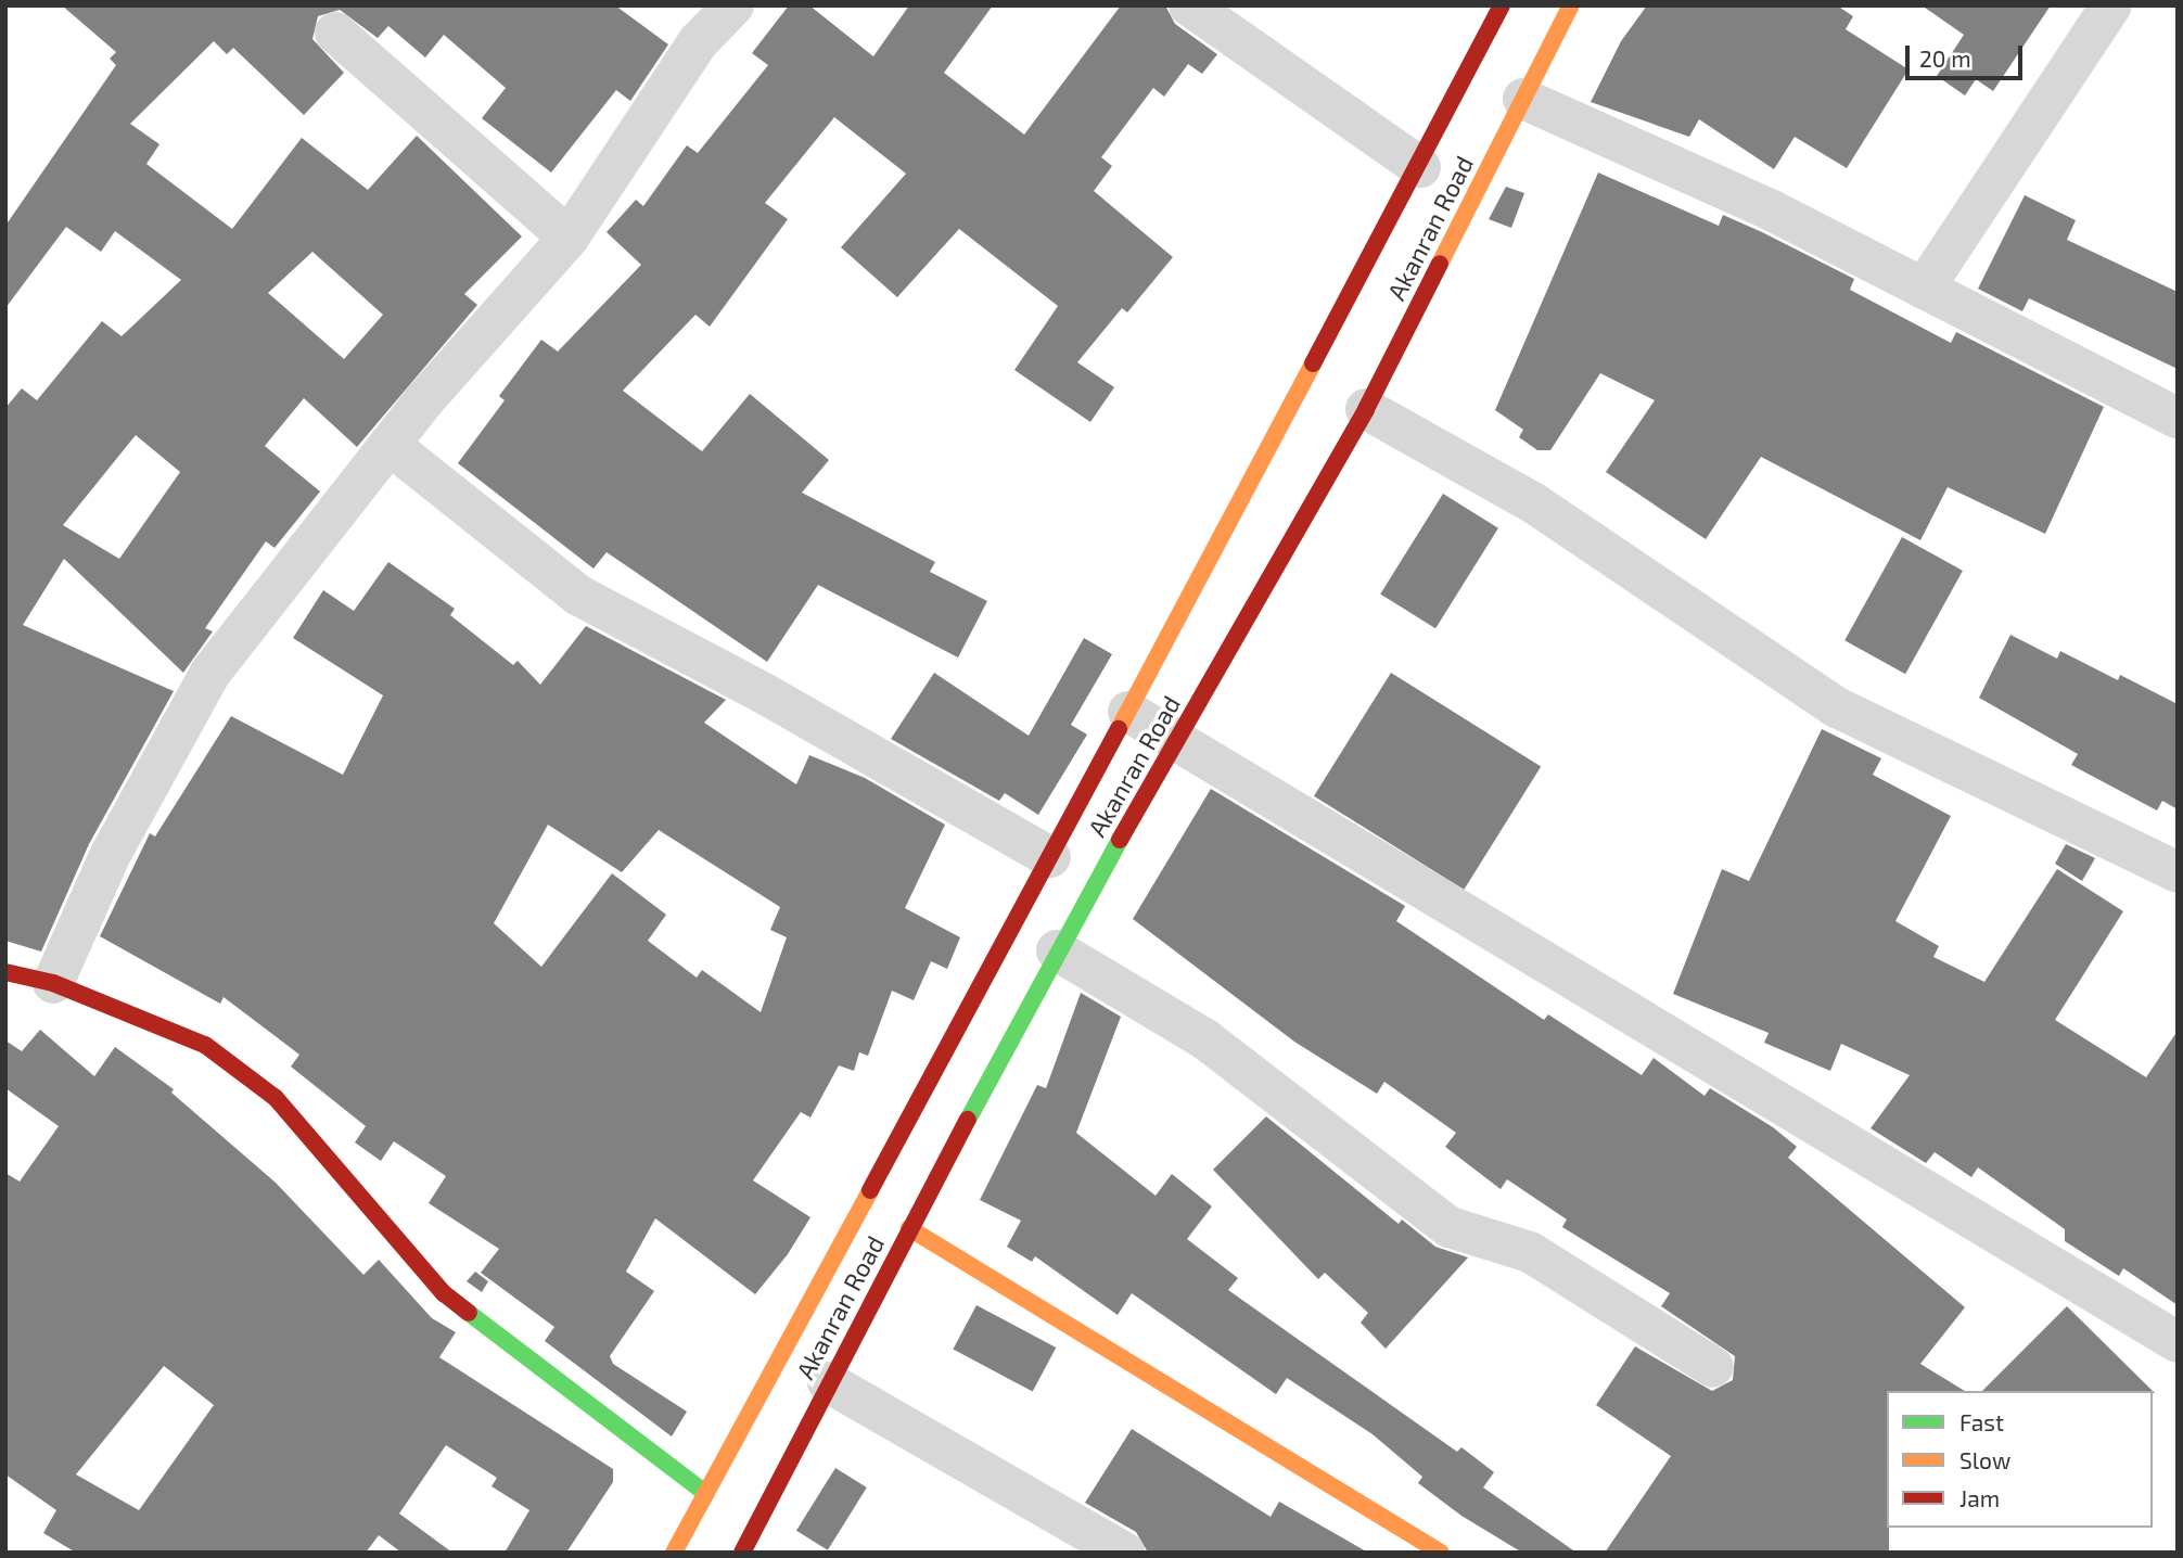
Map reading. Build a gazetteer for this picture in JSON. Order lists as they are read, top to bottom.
{
  "streets": {
    "main road": ["Akanran Road"]
  },
  "legend": ["Fast", "Slow", "Jam"],
  "scale_bar": "20 m"
}
